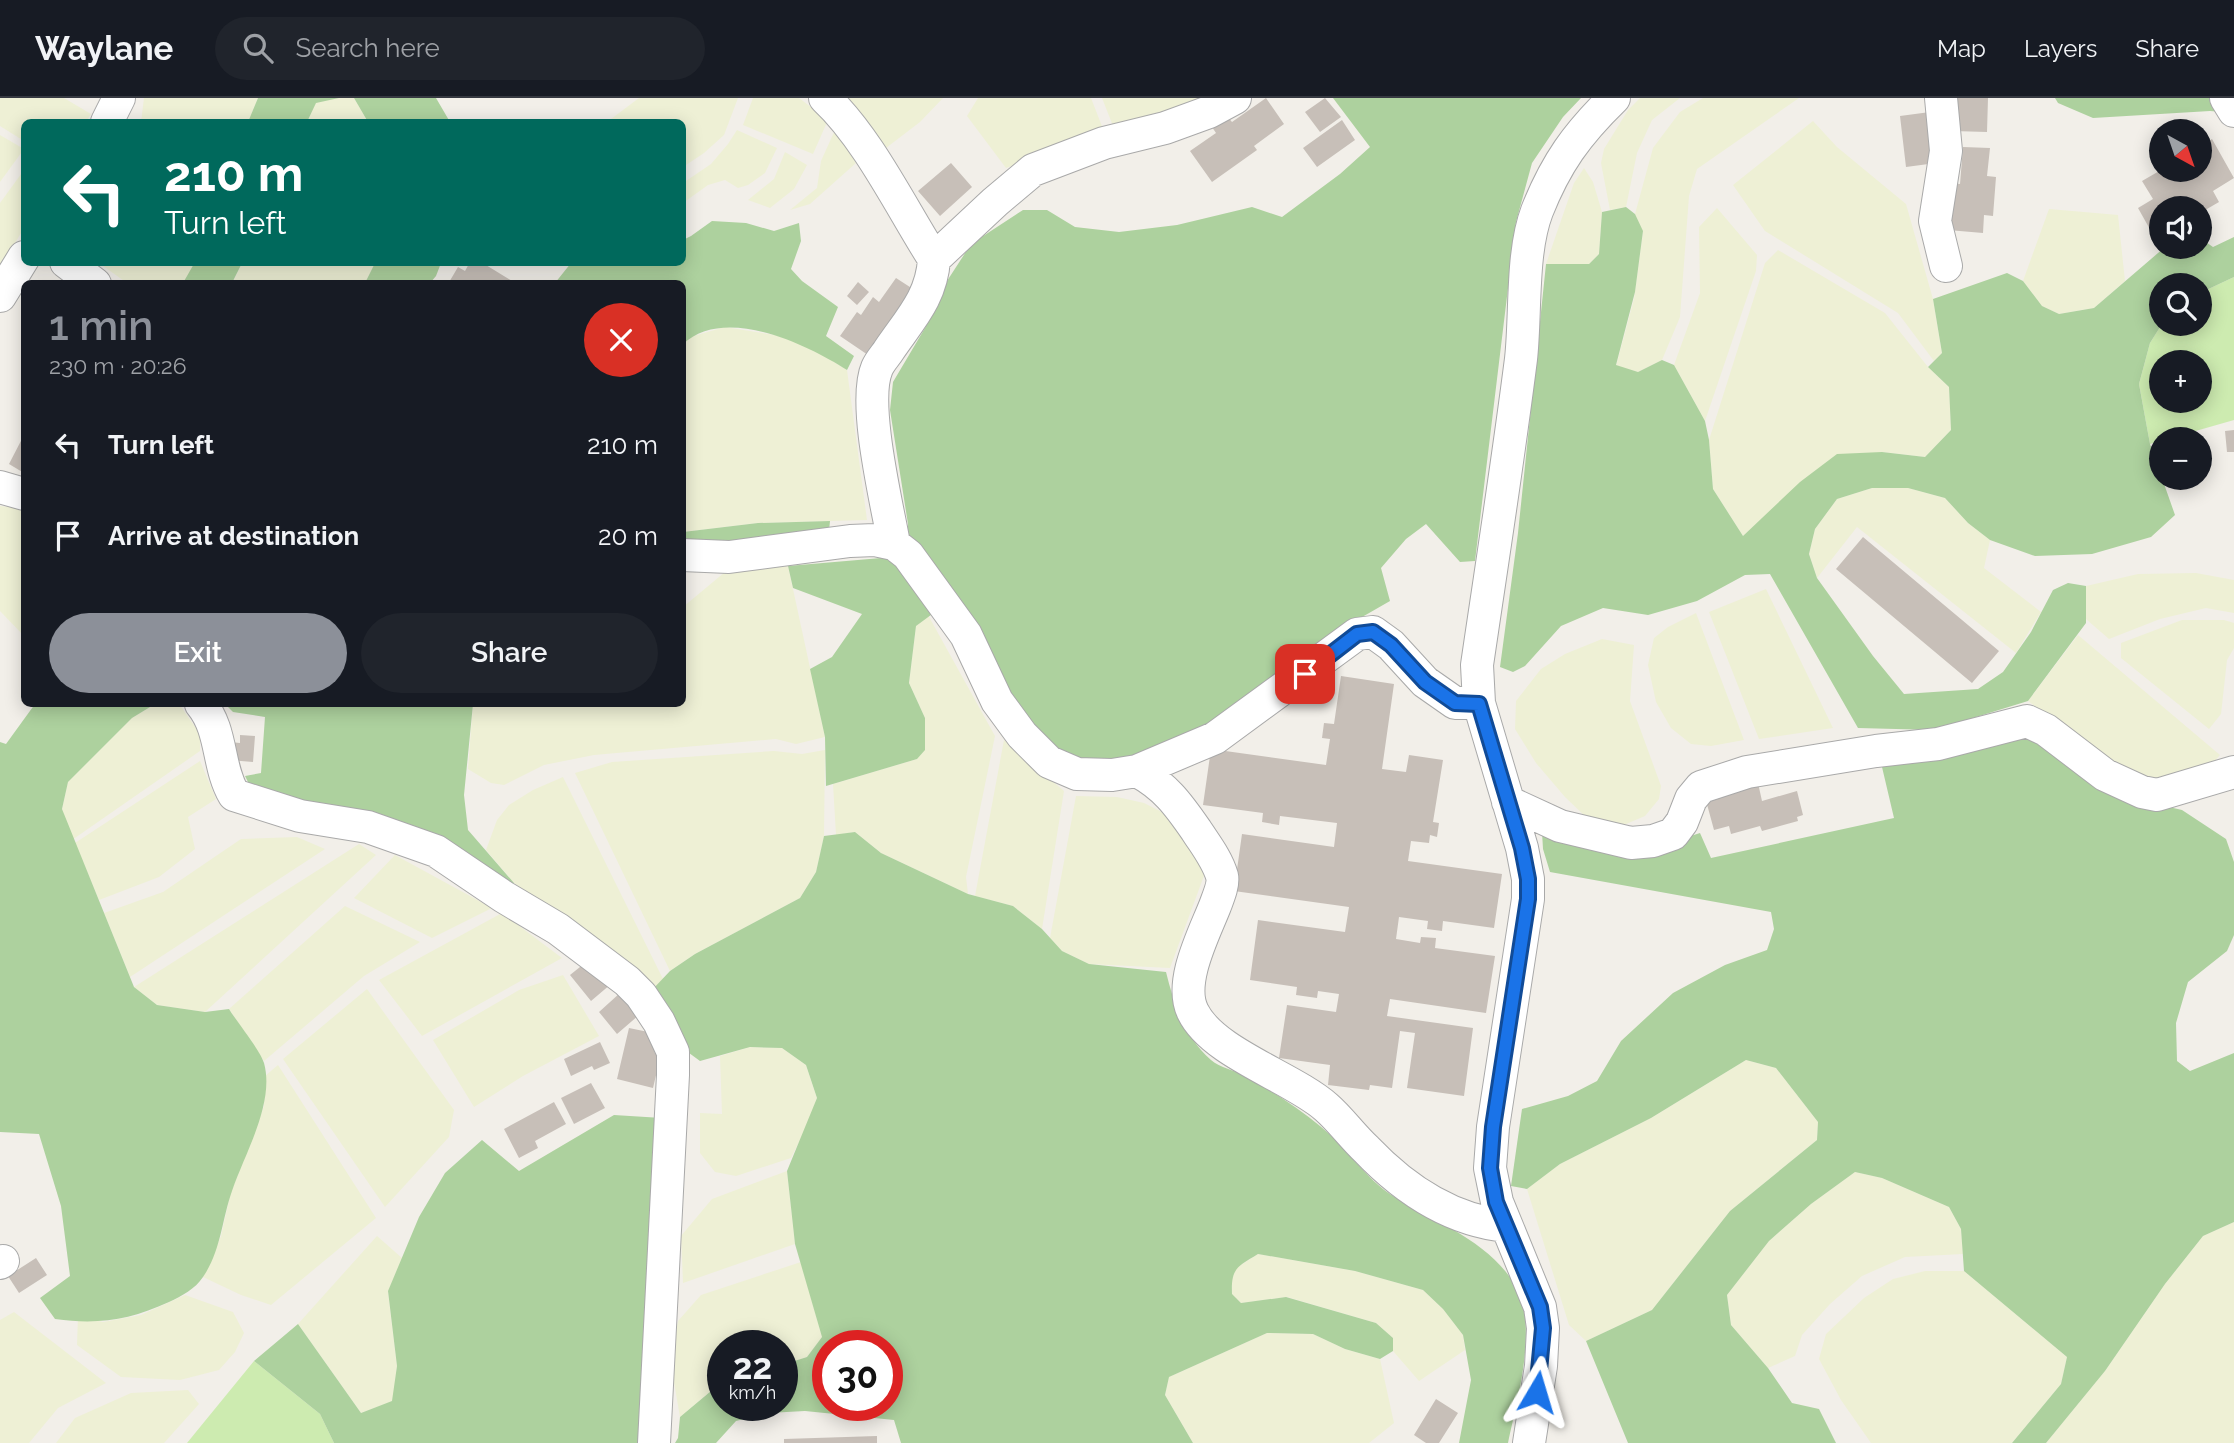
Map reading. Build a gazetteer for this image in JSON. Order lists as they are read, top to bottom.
{
  "north": "bottom right",
  "page": {
    "header": "Waylane",
    "search": "Search here",
    "nav": ["Map", "Layers", "Share"],
    "map_buttons": ["+", "−"],
    "turn": ["210 m", "Turn left"],
    "heading": ["1 min", "230 m · 20:26"],
    "list": [
      {
        "name": "Turn left",
        "value": "210 m"
      },
      {
        "name": "Arrive at destination",
        "value": "20 m"
      }
    ],
    "buttons": ["Exit", "Share"],
    "speed": "22 km/h",
    "limit": "30"
  }
}
